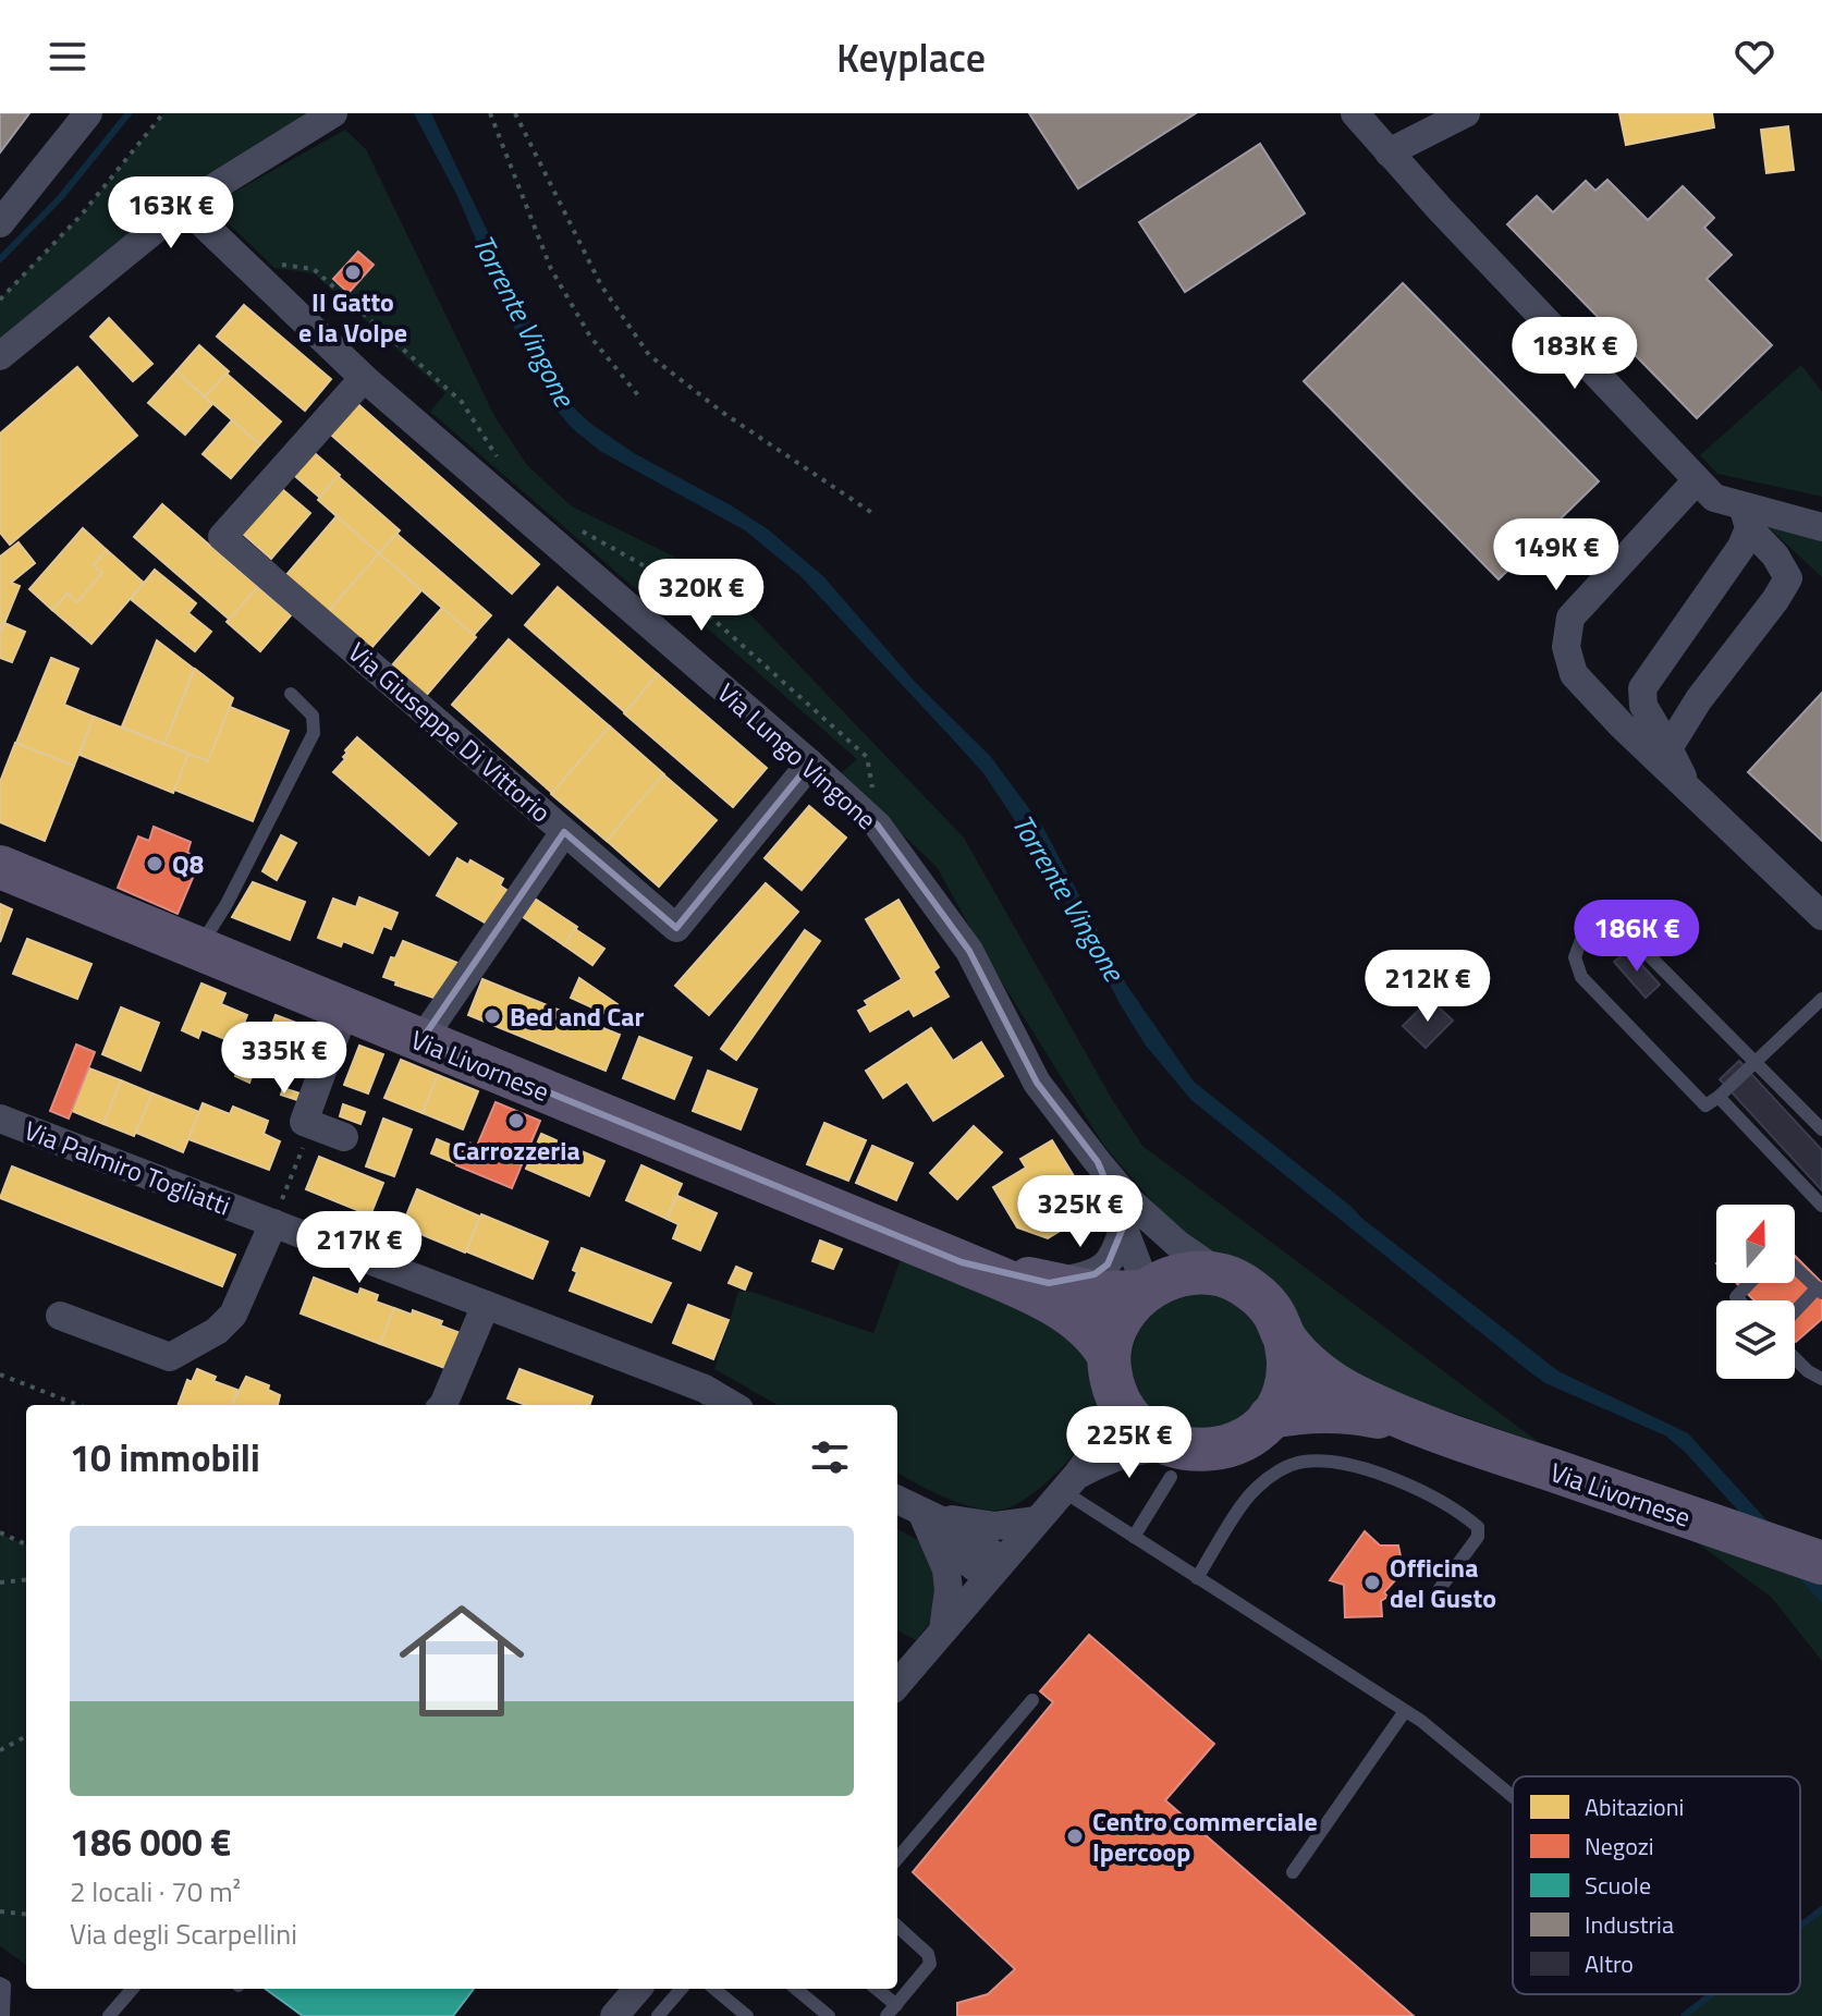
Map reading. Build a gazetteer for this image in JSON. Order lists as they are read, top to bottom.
{
  "streets": {
    "main road": ["Via Livornese"],
    "street": ["Via Giuseppe Di Vittorio", "Via Lungo Vingone", "Via Palmiro Togliatti"]
  },
  "crossings": [
    ["Via Giuseppe Di Vittorio", "Via Lungo Vingone"],
    ["Via Lungo Vingone", "Via Livornese"]
  ],
  "water": ["Torrente Vingone"],
  "places": [
    "Il Gatto e la Volpe",
    "Q8",
    "Bed and Car",
    "Carrozzeria",
    "Officina del Gusto",
    "Centro commerciale Ipercoop"
  ],
  "legend": [
    "Abitazioni",
    "Negozi",
    "Scuole",
    "Industria",
    "Altro"
  ],
  "north": "top",
  "page": {
    "header": "Keyplace",
    "price": [
      "163K €",
      "183K €",
      "149K €",
      "320K €",
      "186K €",
      "212K €",
      "335K €",
      "325K €",
      "217K €",
      "225K €"
    ],
    "heading": "10 immobili",
    "list": [
      {
        "name": "186 000 €",
        "note": "2 locali · 70 m² · Via degli Scarpellini"
      }
    ]
  }
}
